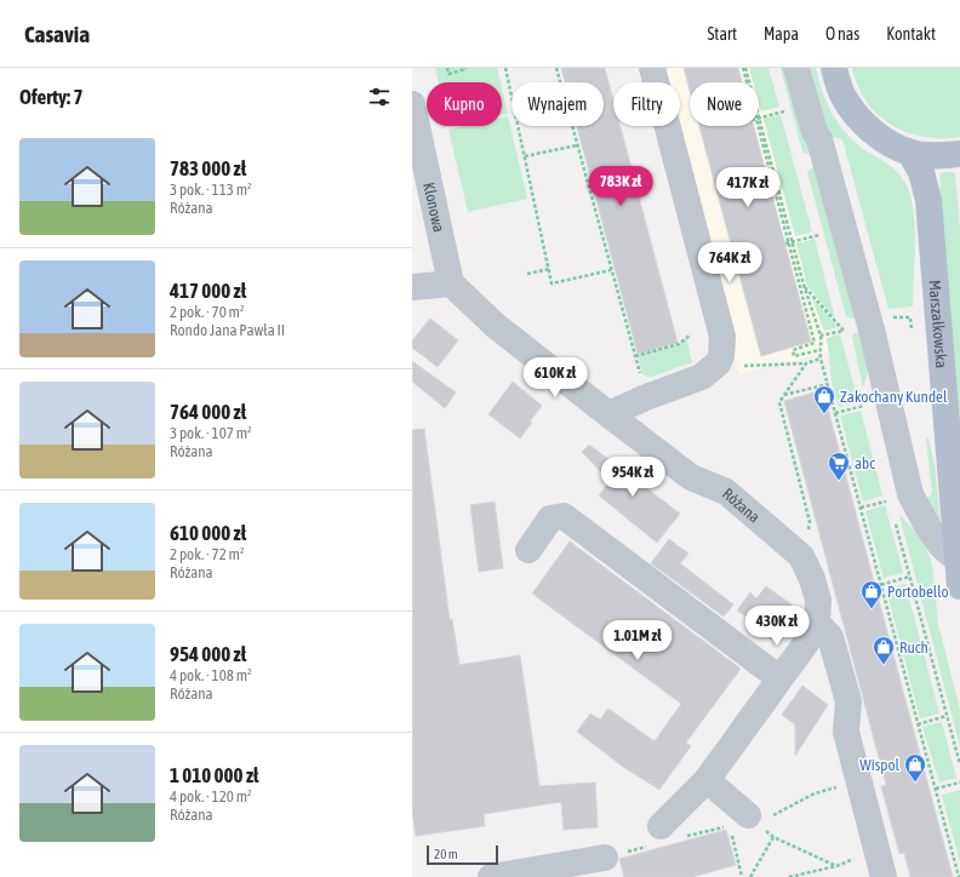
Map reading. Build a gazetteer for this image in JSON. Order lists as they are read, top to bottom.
{
  "streets": {
    "main road": ["Marszałkowska"],
    "street": ["Klonowa", "Różana"]
  },
  "crossings": [
    ["Klonowa", "Różana"]
  ],
  "places": {
    "shop": [
      "Zakochany Kundel",
      "Portobello",
      "Ruch",
      "Wispol"
    ],
    "supermarket": ["abc"]
  },
  "scale_bar": "20 m",
  "page": {
    "header": "Casavia",
    "nav": [
      "Start",
      "Mapa",
      "O nas",
      "Kontakt"
    ],
    "heading": "Oferty: 7",
    "chip": [
      "Kupno",
      "Wynajem",
      "Filtry",
      "Nowe"
    ],
    "list": [
      {
        "name": "783 000 zł",
        "note": "3 pok. · 113 m² · Różana"
      },
      {
        "name": "417 000 zł",
        "note": "2 pok. · 70 m² · Rondo Jana Pawła II"
      },
      {
        "name": "764 000 zł",
        "note": "3 pok. · 107 m² · Różana"
      },
      {
        "name": "610 000 zł",
        "note": "2 pok. · 72 m² · Różana"
      },
      {
        "name": "954 000 zł",
        "note": "4 pok. · 108 m² · Różana"
      },
      {
        "name": "1 010 000 zł",
        "note": "4 pok. · 120 m² · Różana"
      }
    ],
    "price": [
      "783K zł",
      "417K zł",
      "764K zł",
      "610K zł",
      "954K zł",
      "430K zł",
      "1.01M zł"
    ],
    "scale": "20 m"
  }
}
